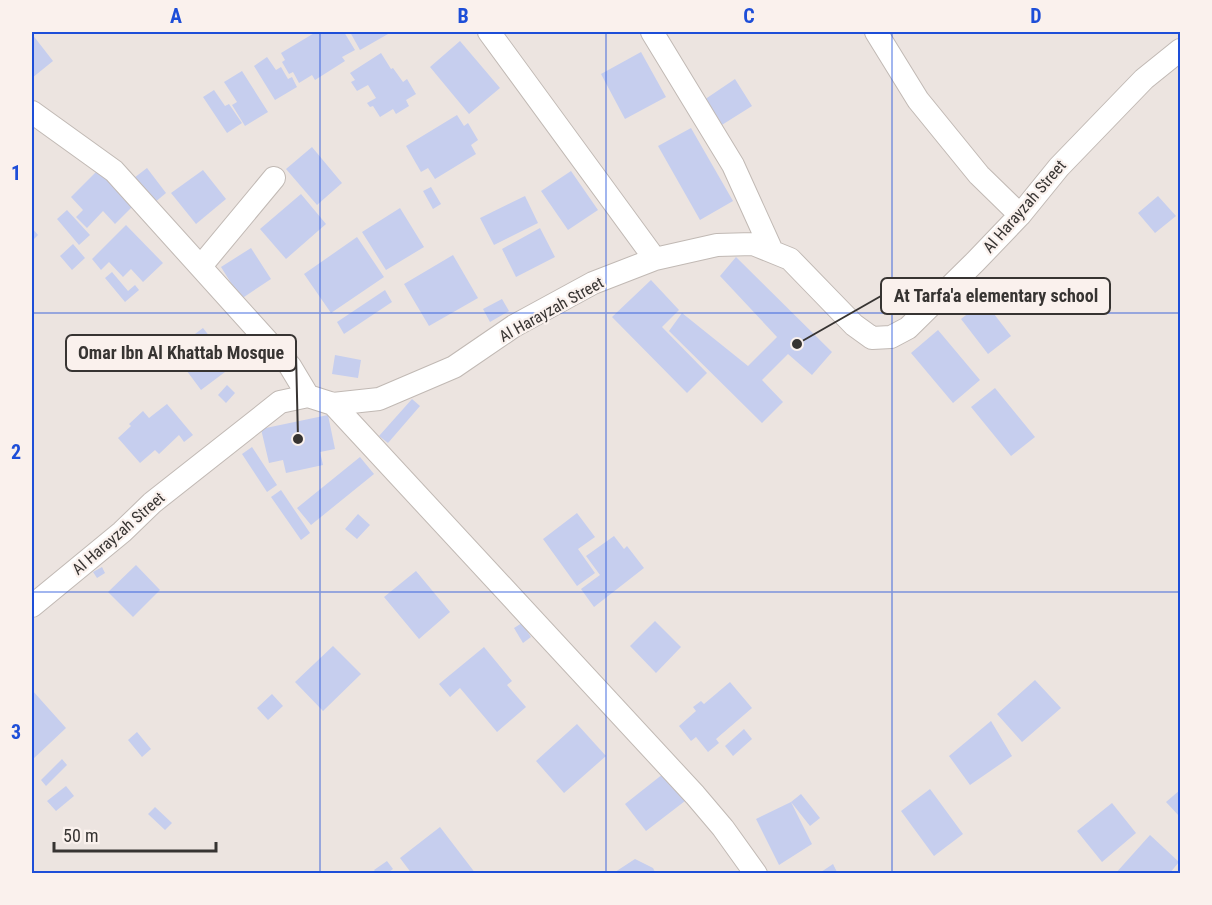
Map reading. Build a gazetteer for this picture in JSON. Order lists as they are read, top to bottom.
{
  "streets": {
    "street": ["Al Harayzah Street"]
  },
  "places": ["At Tarfa'a elementary school", "Omar Ibn Al Khattab Mosque"],
  "scale_bar": "50 m",
  "grid": {
    "columns": [
      "A",
      "B",
      "C",
      "D"
    ],
    "rows": ["1", "2", "3"]
  }
}
